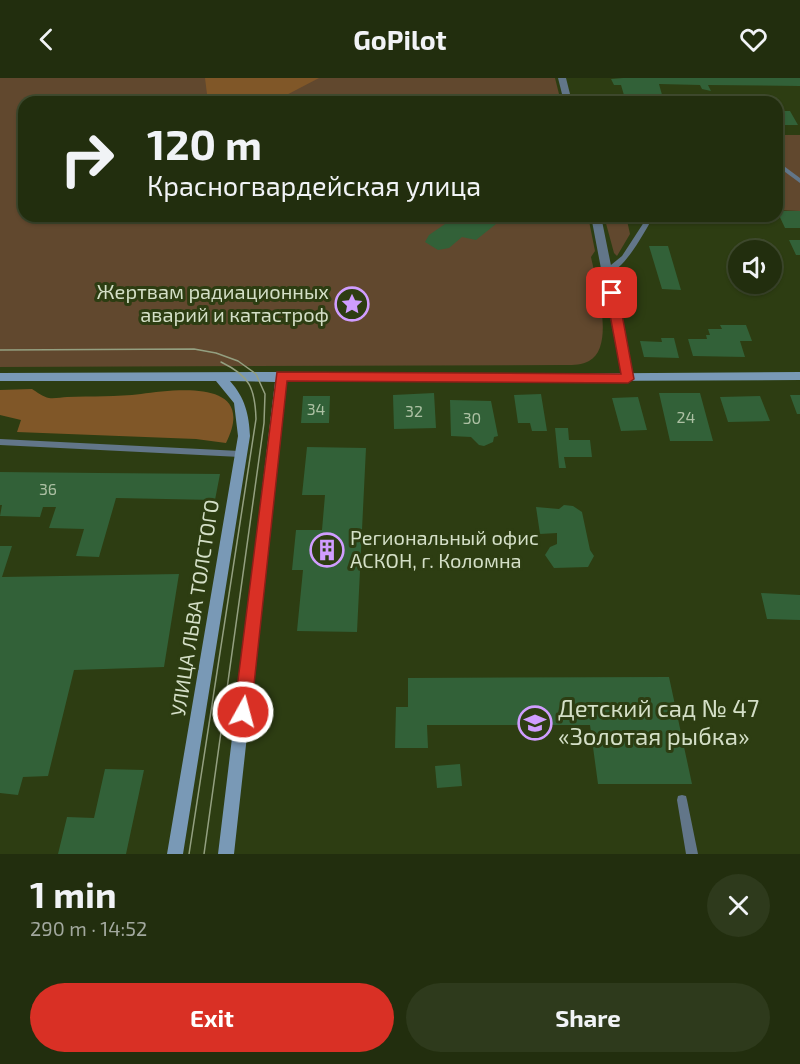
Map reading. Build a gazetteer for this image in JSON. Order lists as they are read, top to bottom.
{
  "streets": {
    "street": ["УЛИЦА ЛЬВА ТОЛСТОГО"]
  },
  "places": {
    "place": ["Жертвам радиационных аварий и катастроф"],
    "building": ["Региональный офис АСКОН, г. Коломна"],
    "school or university": ["Детский сад № 47 «Золотая рыбка»"]
  },
  "house_numbers": [
    "34",
    "32",
    "24",
    "30",
    "36"
  ],
  "page": {
    "header": "GoPilot",
    "turn": ["120 m", "Красногвардейская улица"],
    "heading": ["1 min", "290 m · 14:52"],
    "buttons": ["Exit", "Share"]
  }
}
